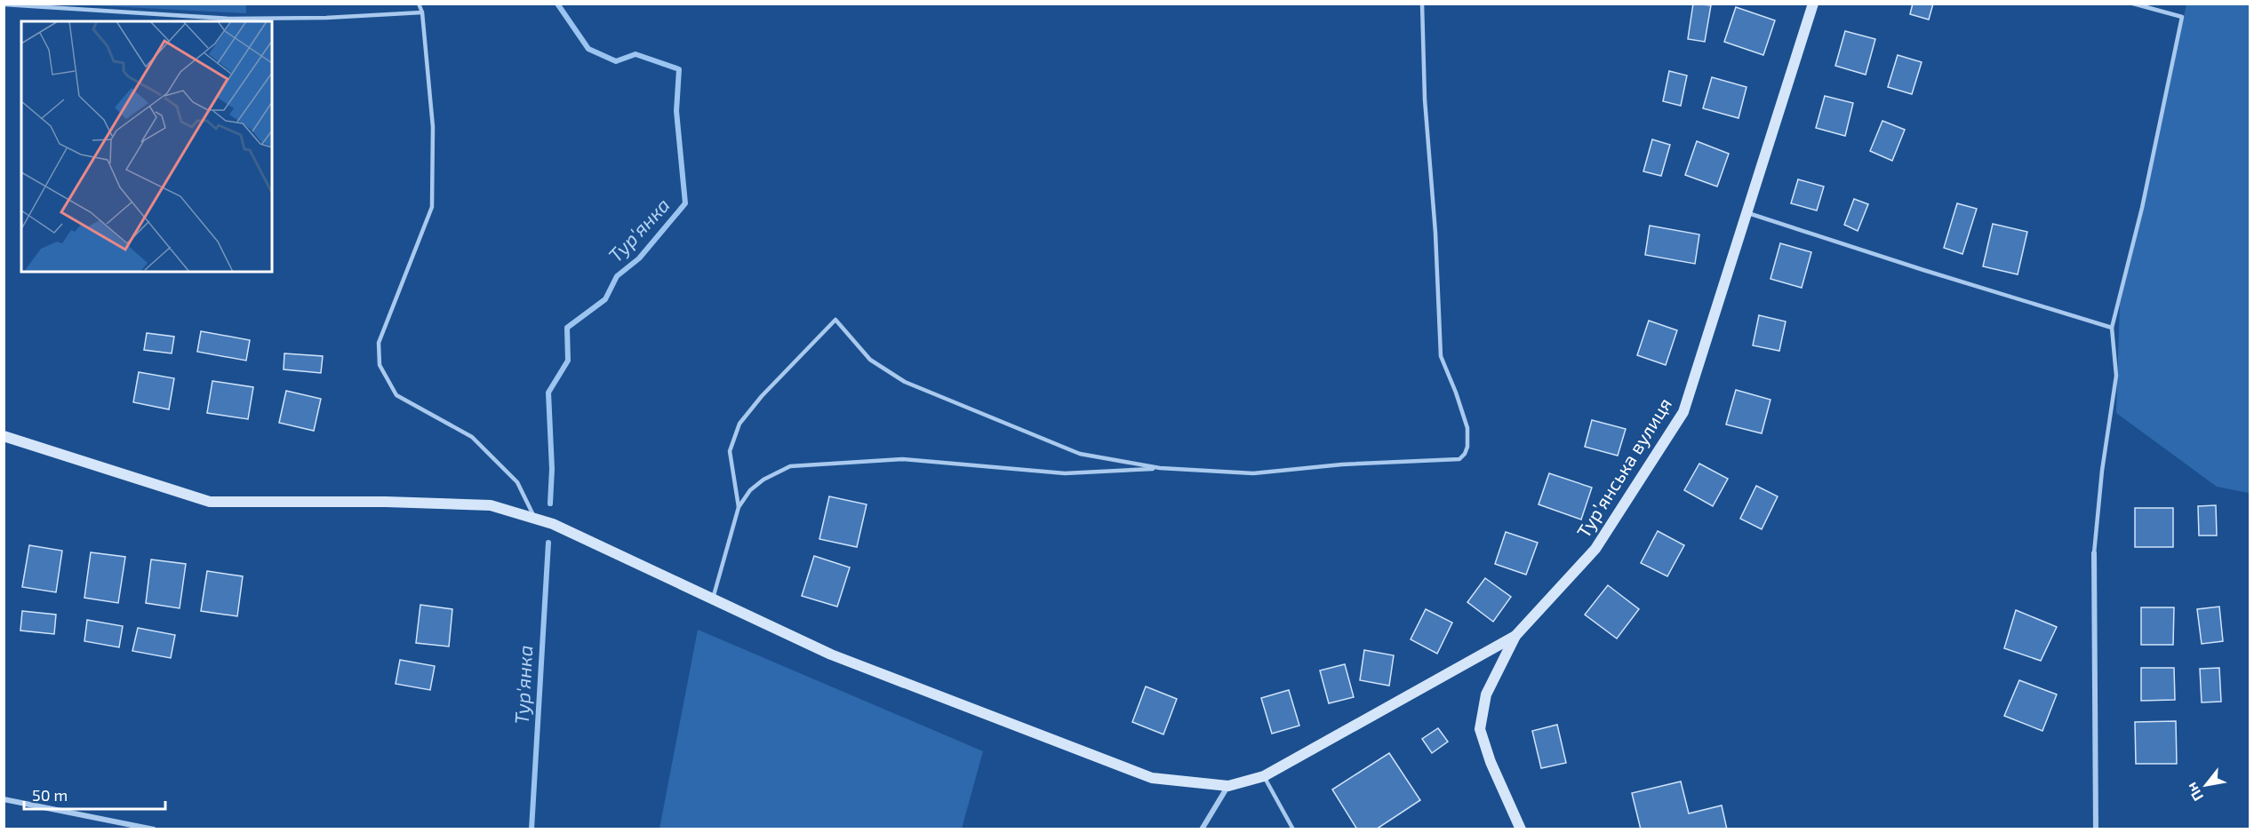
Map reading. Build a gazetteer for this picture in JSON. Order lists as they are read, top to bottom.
{
  "streets": {
    "street": ["Турʼянська вулиця"]
  },
  "water": ["Тур'янка"],
  "scale_bar": "50 m",
  "north": "bottom left"
}
